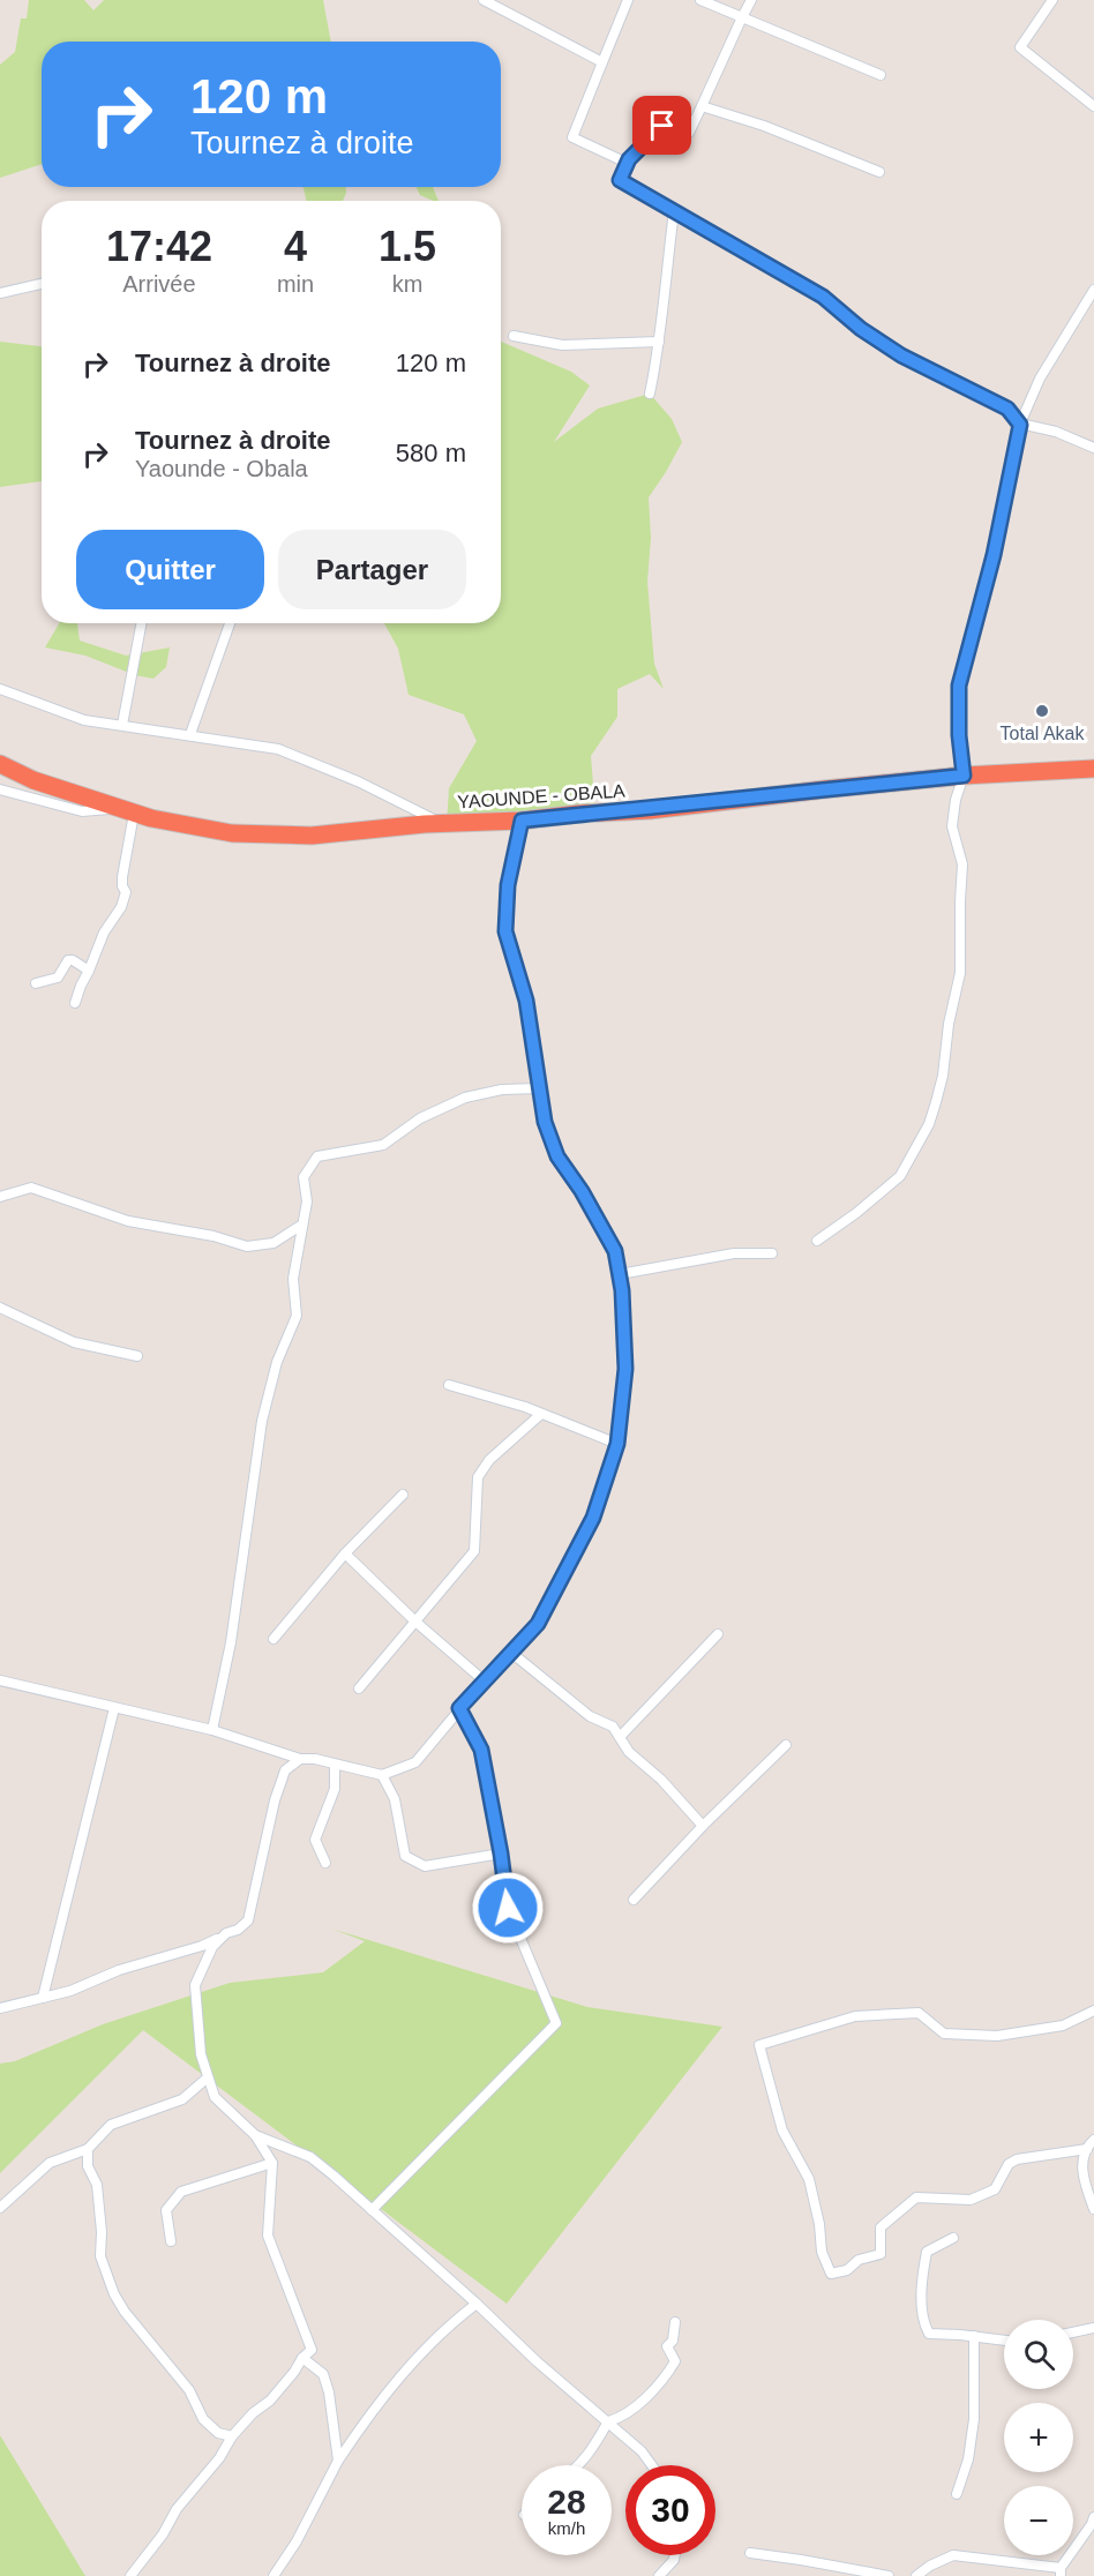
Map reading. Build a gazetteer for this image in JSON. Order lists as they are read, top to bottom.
{
  "streets": {
    "highway": ["YAOUNDE - OBALA"]
  },
  "places": ["Total Akak"],
  "page": {
    "turn": ["120 m", "Tournez à droite"],
    "eta": [
      "17:42",
      "Arrivée",
      "4",
      "min",
      "1.5",
      "km"
    ],
    "list": [
      {
        "name": "Tournez à droite",
        "value": "120 m"
      },
      {
        "name": "Tournez à droite",
        "note": "Yaounde - Obala",
        "value": "580 m"
      }
    ],
    "buttons": ["Quitter", "Partager"],
    "map_buttons": ["+", "−"],
    "speed": "28 km/h",
    "limit": "30"
  }
}
